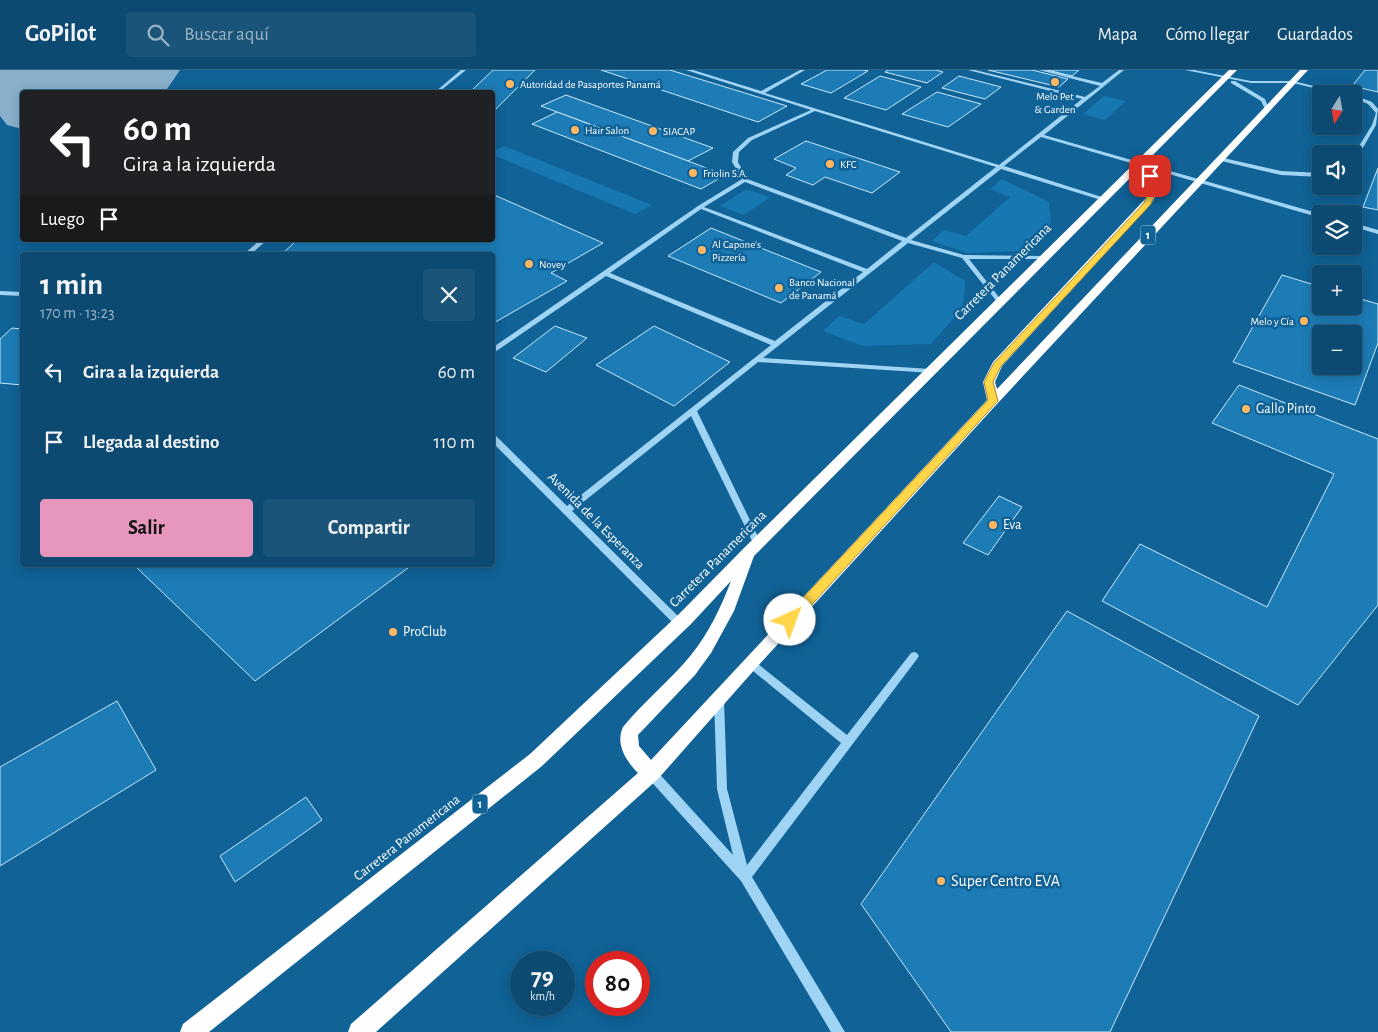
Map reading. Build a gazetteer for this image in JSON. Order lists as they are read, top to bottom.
{
  "streets": {
    "highway": ["1", "Carretera Panamericana"],
    "street": ["Avenida de la Esperanza"]
  },
  "crossings": [
    ["1", "Carretera Panamericana"],
    ["Carretera Panamericana", "Avenida de la Esperanza"]
  ],
  "places": [
    "Melo Pet & Garden",
    "Autoridad de Pasaportes Panamá",
    "Hair Salon",
    "SIACAP",
    "KFC",
    "Friolin S.A.",
    "Al Capone's Pizzería",
    "Novey",
    "Banco Nacional de Panamá",
    "Melo y Cía",
    "Gallo Pinto",
    "Eva",
    "ProClub",
    "Super Centro EVA"
  ],
  "north": "bottom",
  "page": {
    "header": "GoPilot",
    "search": "Buscar aquí",
    "nav": ["Mapa", "Cómo llegar", "Guardados"],
    "map_buttons": ["+", "−"],
    "turn": ["60 m", "Gira a la izquierda"],
    "then": "Luego",
    "heading": ["1 min", "170 m · 13:23"],
    "list": [
      {
        "name": "Gira a la izquierda",
        "value": "60 m"
      },
      {
        "name": "Llegada al destino",
        "value": "110 m"
      }
    ],
    "buttons": ["Salir", "Compartir"],
    "speed": "79 km/h",
    "limit": "80"
  }
}
